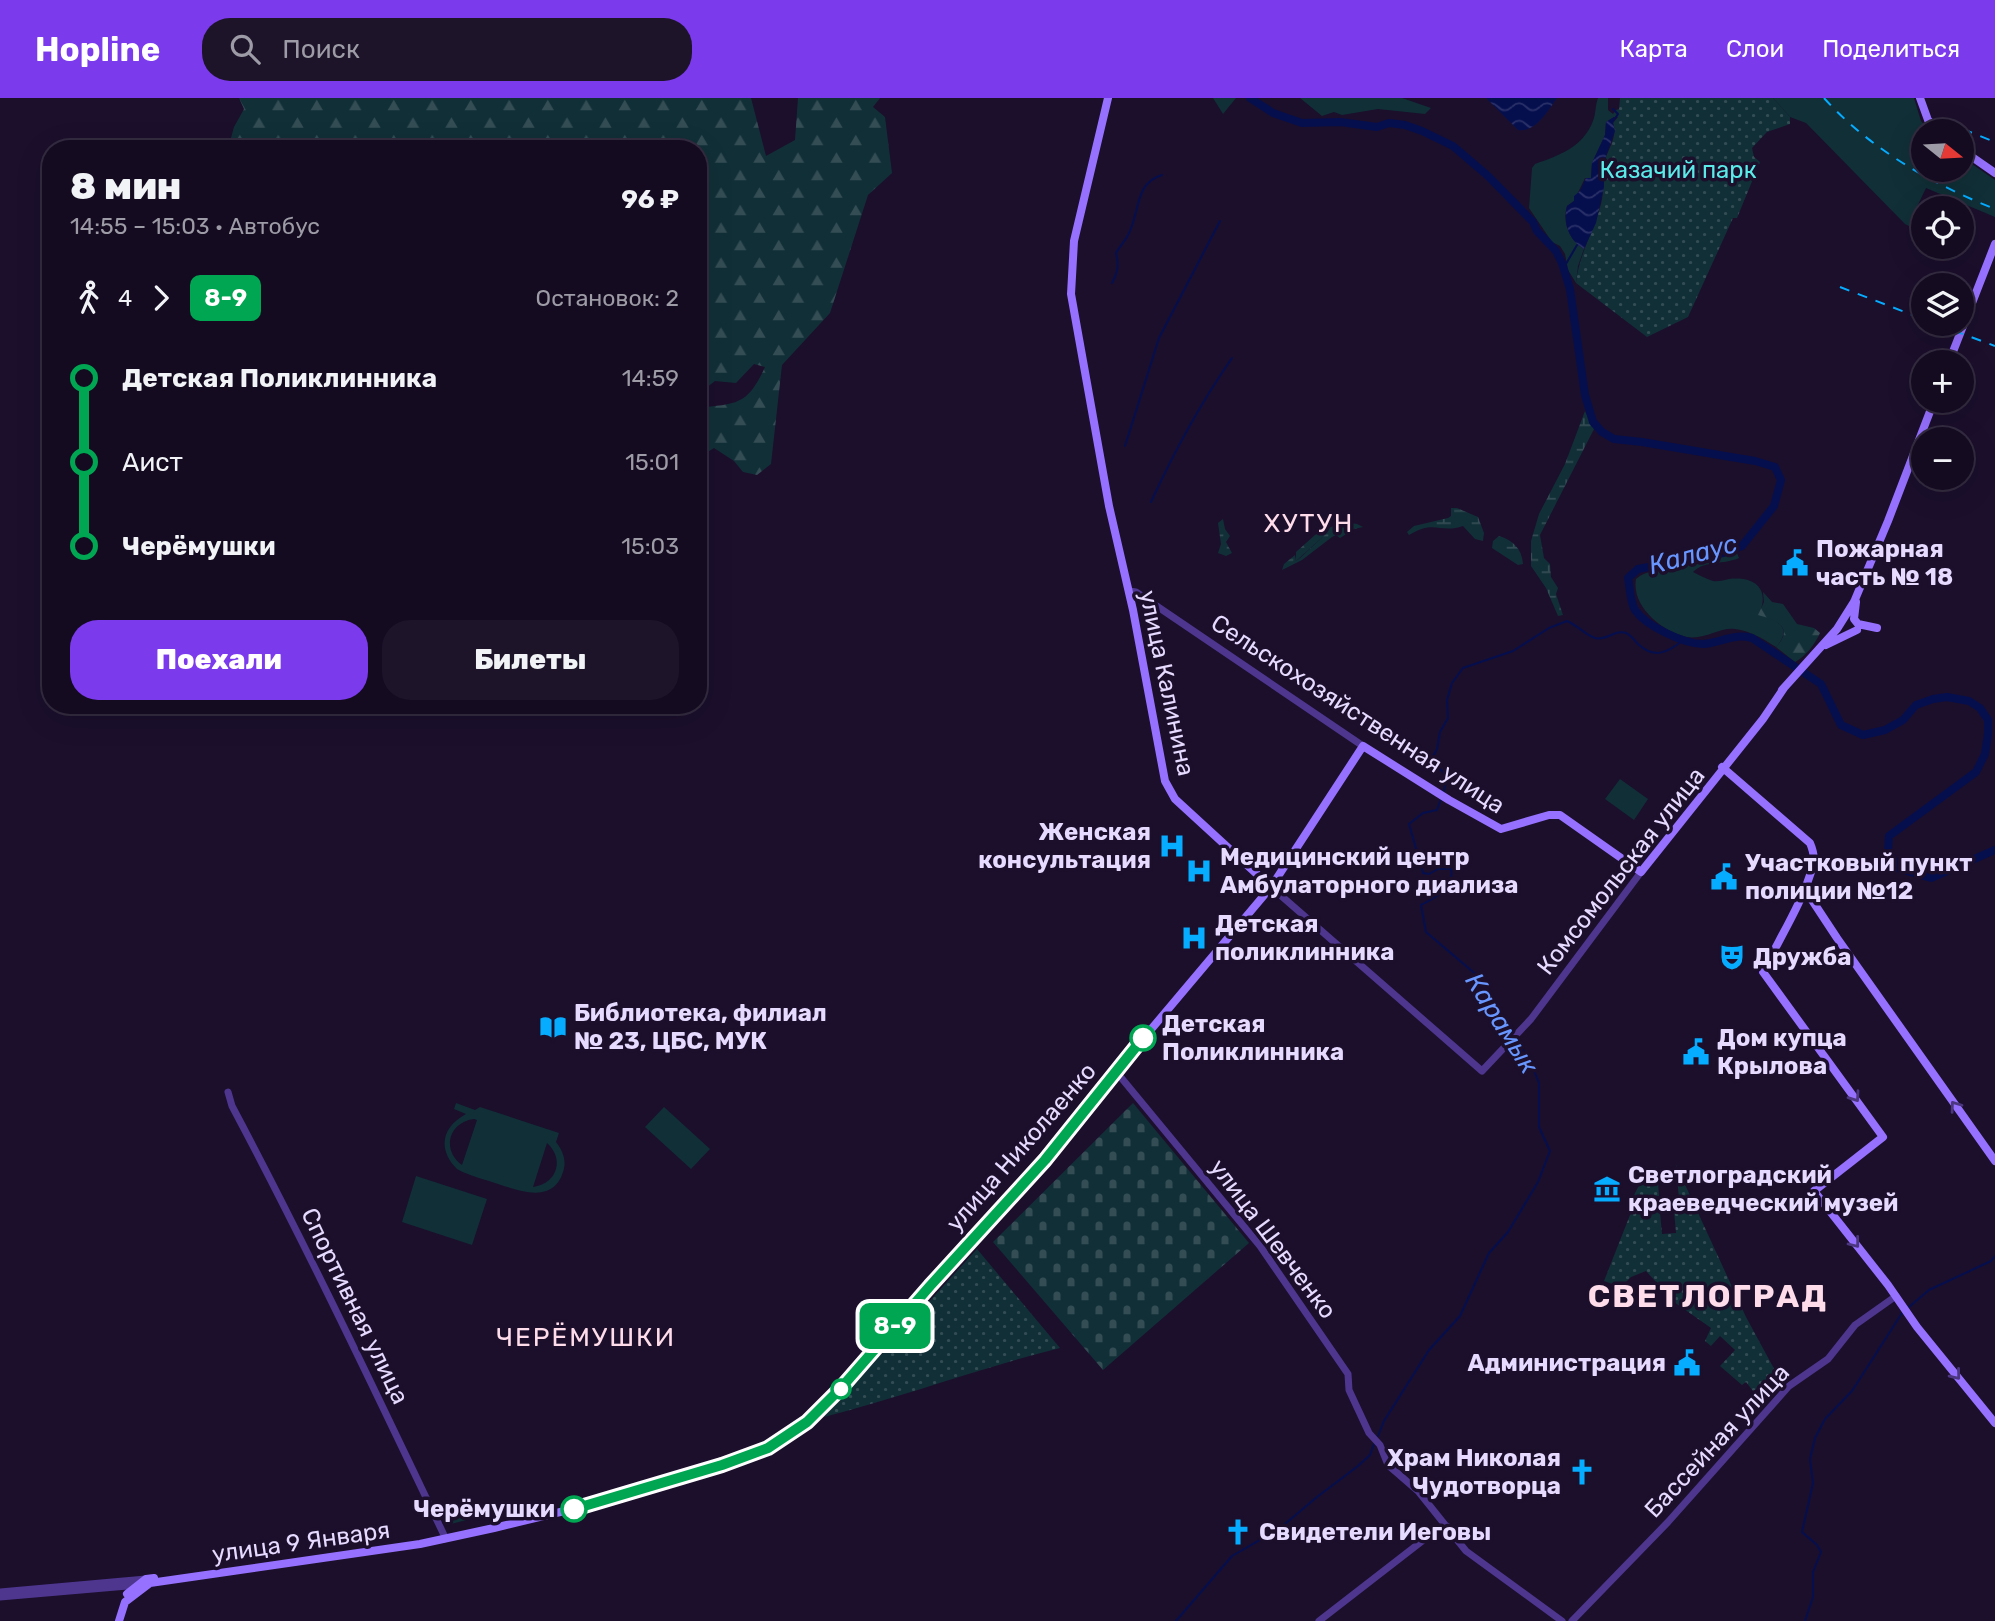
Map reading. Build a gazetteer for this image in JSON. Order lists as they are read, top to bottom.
{
  "streets": {
    "main road": [
      "улица Калинина",
      "Сельскохозяйственная улица",
      "Комсомольская улица",
      "улица Николаенко",
      "улица 9 Января"
    ],
    "street": ["улица Шевченко", "Спортивная улица", "Бассейная улица"]
  },
  "crossings": [
    ["улица Калинина", "Сельскохозяйственная улица"],
    ["улица Калинина", "Комсомольская улица"],
    ["улица Калинина", "улица Николаенко"],
    ["Сельскохозяйственная улица", "Комсомольская улица"],
    ["Сельскохозяйственная улица", "улица Николаенко"],
    ["улица Николаенко", "улица Шевченко"],
    ["улица Николаенко", "улица 9 Января"],
    ["Спортивная улица", "улица 9 Января"]
  ],
  "districts": ["ХУТУН", "СВЕТЛОГРАД", "ЧЕРЁМУШКИ"],
  "water": ["Калаус", "Карамык"],
  "parks": ["Казачий парк"],
  "places": {
    "public building": [
      "Пожарная часть № 18",
      "Участковый пункт полиции №12",
      "Дом купца Крылова",
      "Администрация"
    ],
    "hospital": ["Женская консультация", "Медицинский центр Амбулаторного диализа", "Детская поликлинника"],
    "theatre": ["Дружба"],
    "library": ["Библиотека, филиал № 23, ЦБС, МУК"],
    "other": ["Детская Поликлинника", "Черёмушки"],
    "museum": ["Светлоградский краеведческий музей"],
    "church": ["Храм Николая Чудотворца", "Свидетели Иеговы"]
  },
  "lines": ["bus line 8-9"],
  "north": "right",
  "page": {
    "header": "Hopline",
    "search": "Поиск",
    "nav": ["Карта", "Слои", "Поделиться"],
    "on_map": "8-9",
    "map_buttons": ["+", "−"],
    "heading": ["8 мин", "14:55 – 15:03 · Автобус", "96 ₽"],
    "legs": ["4", "8-9", "Остановок: 2"],
    "list": [
      {
        "name": "Детская Поликлинника",
        "value": "14:59"
      },
      {
        "name": "Аист",
        "value": "15:01"
      },
      {
        "name": "Черёмушки",
        "value": "15:03"
      }
    ],
    "buttons": ["Поехали", "Билеты"]
  }
}
